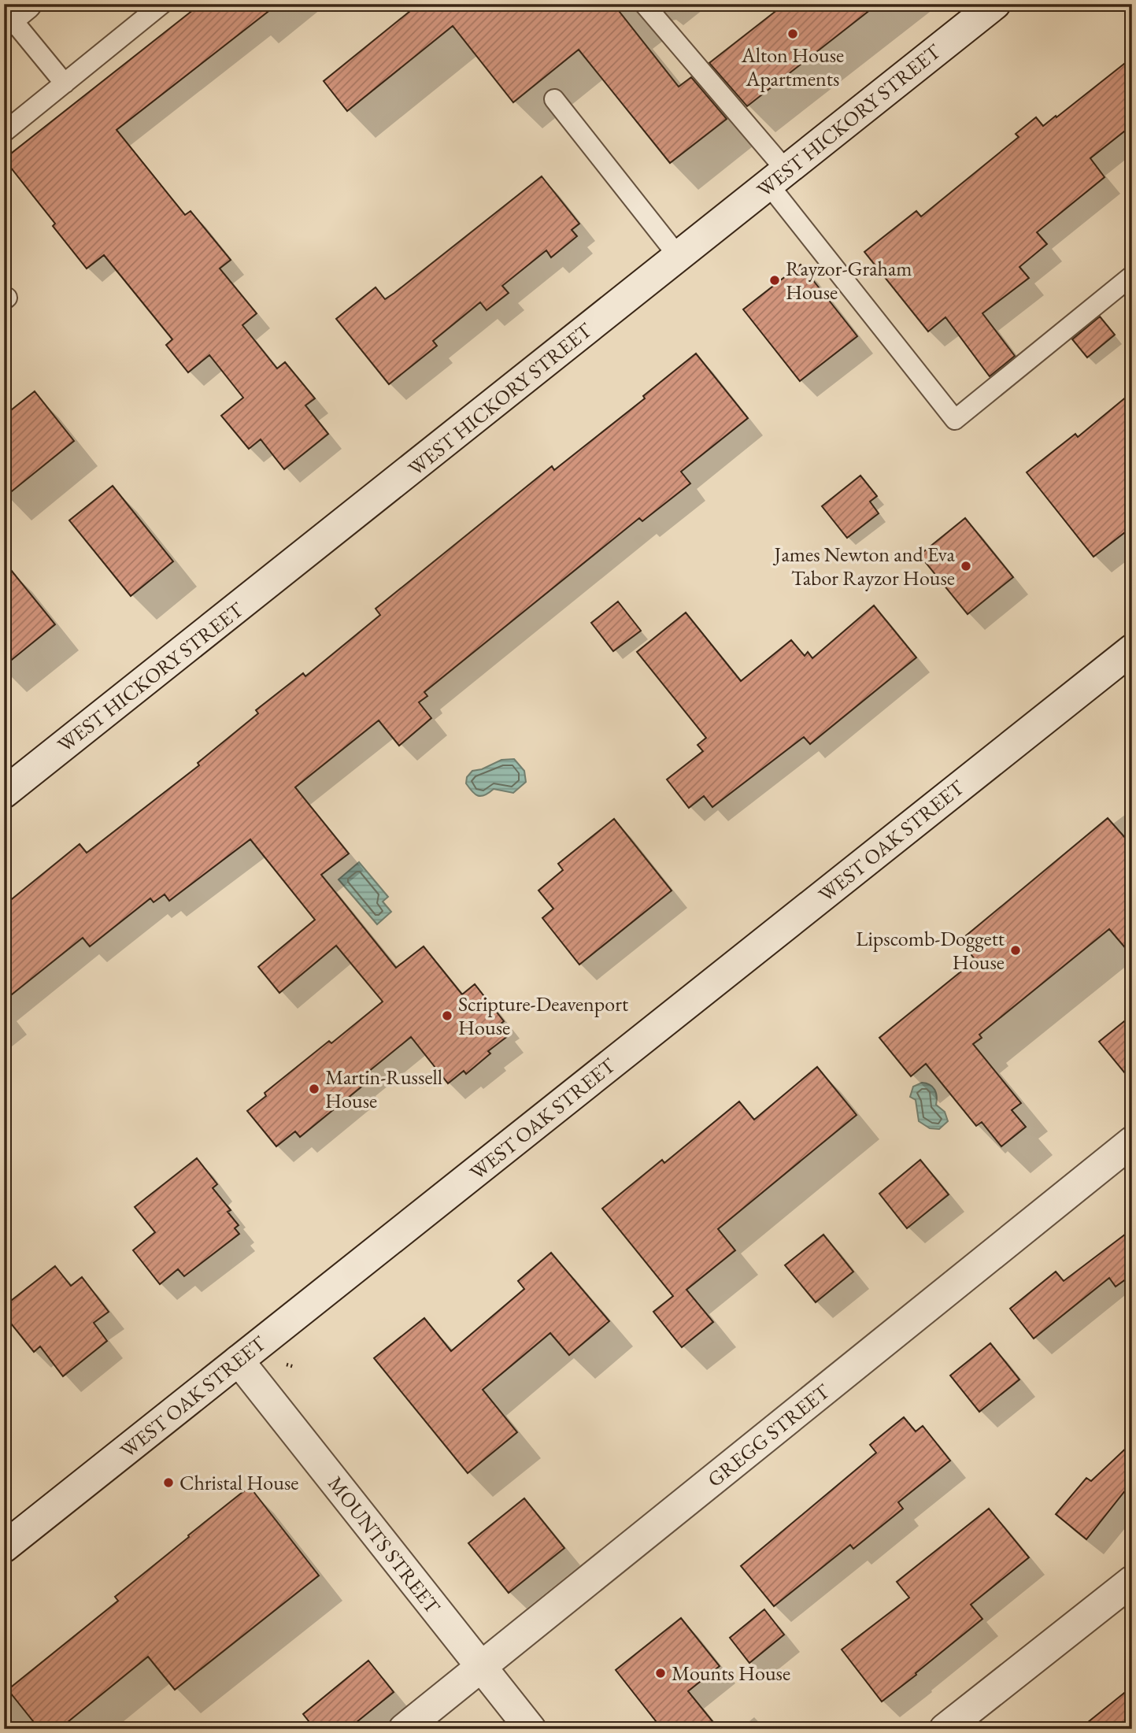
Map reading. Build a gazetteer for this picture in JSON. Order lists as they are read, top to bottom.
{
  "streets": {
    "main road": [
      "WEST HICKORY STREET",
      "WEST OAK STREET",
      "GREGG STREET",
      "MOUNTS STREET"
    ]
  },
  "crossings": [
    ["WEST OAK STREET", "MOUNTS STREET"],
    ["GREGG STREET", "MOUNTS STREET"]
  ],
  "places": [
    "Alton House Apartments",
    "Rayzor-Graham House",
    "James Newton and Eva Tabor Rayzor House",
    "Lipscomb-Doggett House",
    "Scripture-Deavenport House",
    "Martin-Russell House",
    "Christal House",
    "Mounts House"
  ]
}
